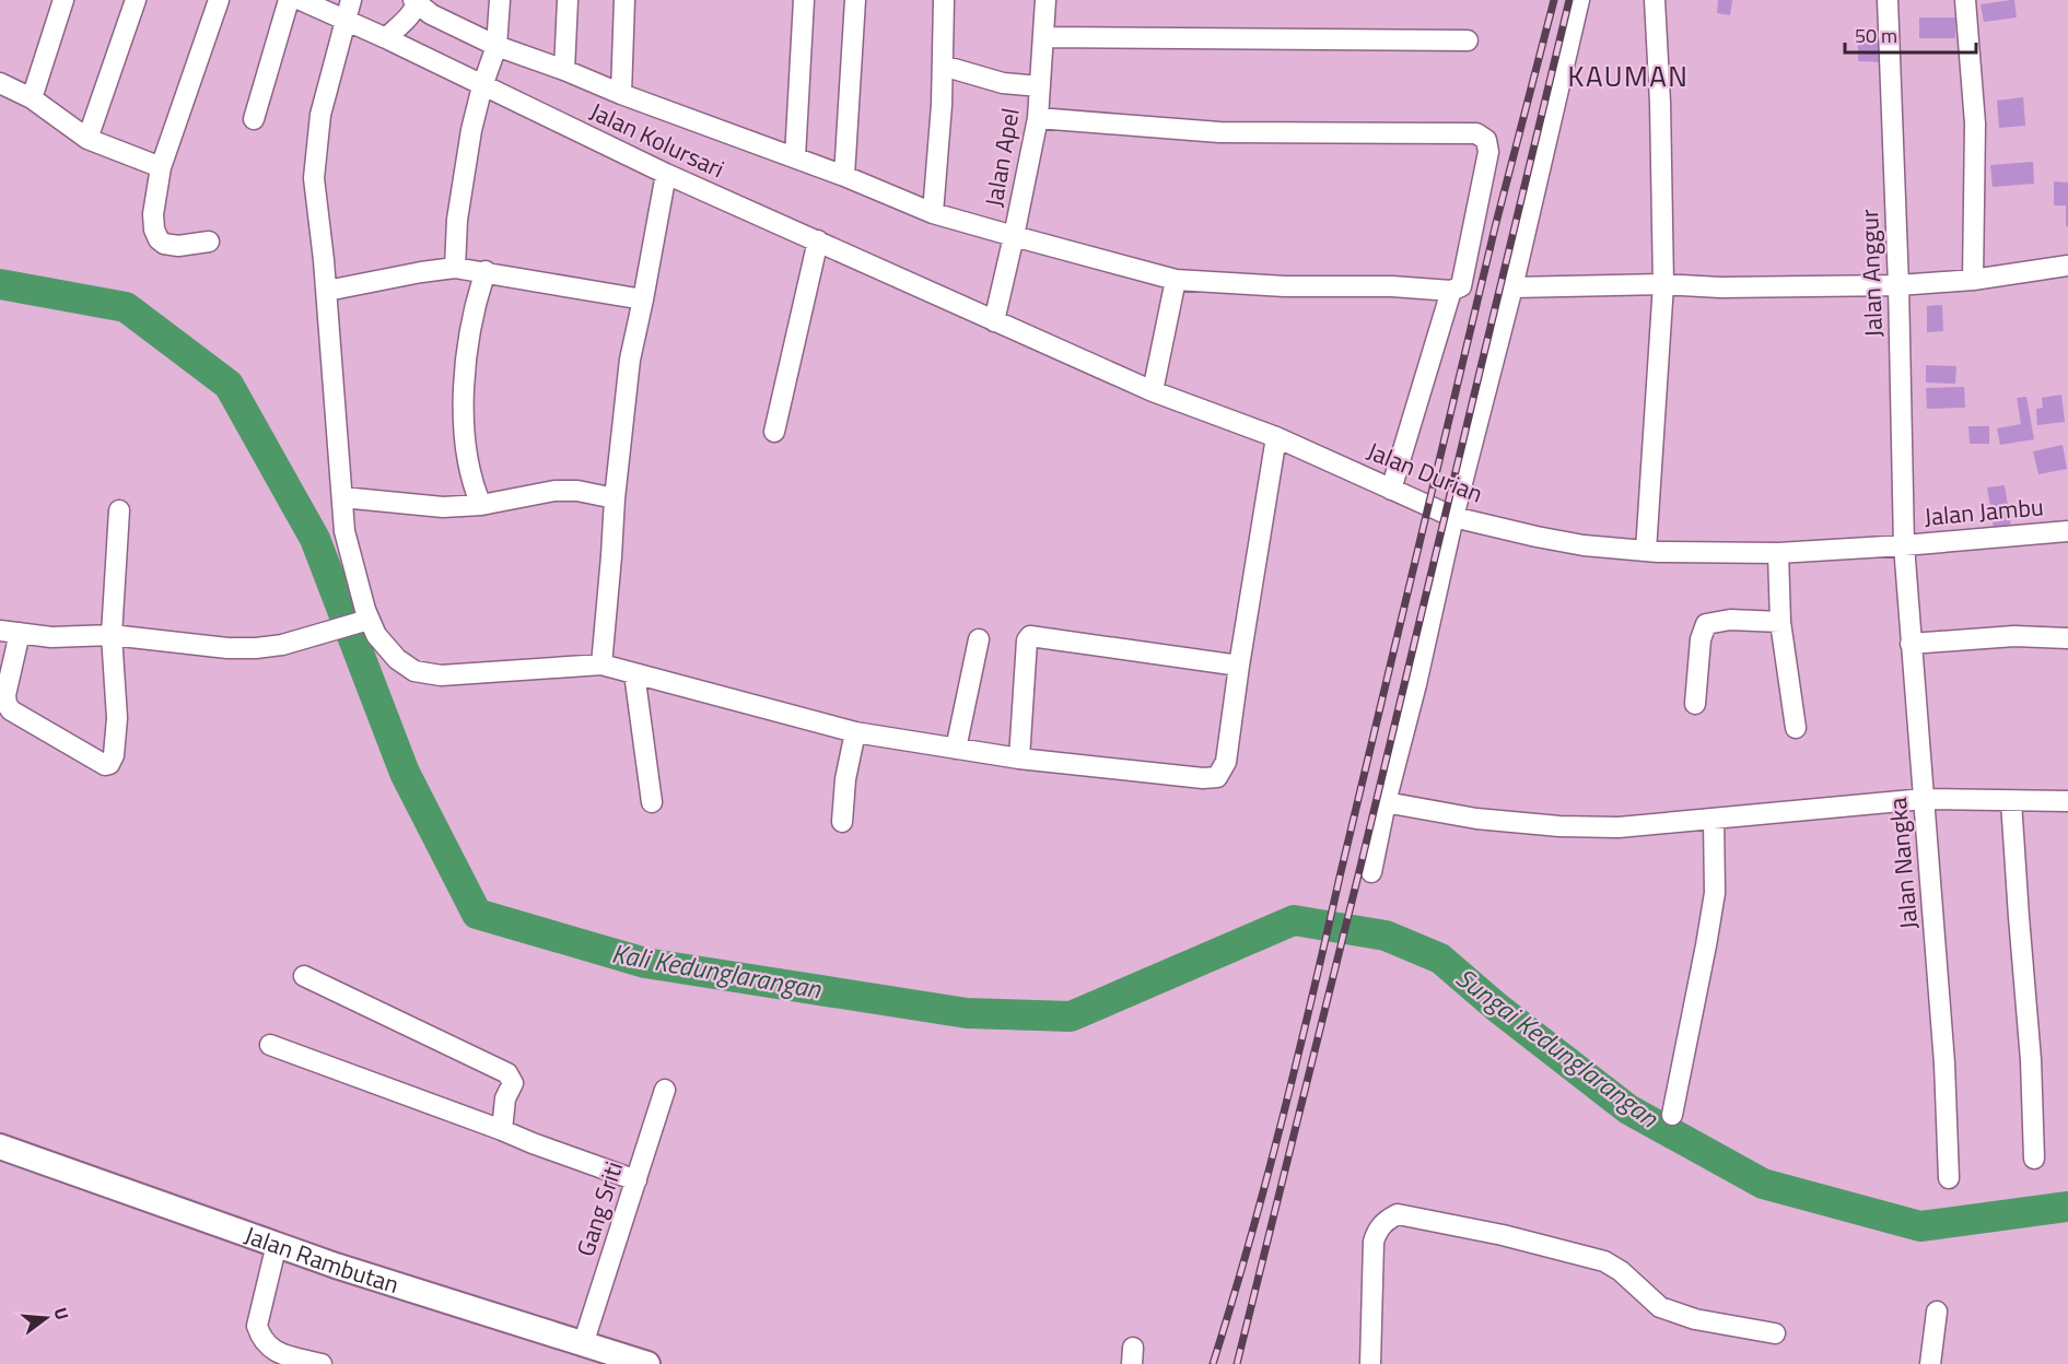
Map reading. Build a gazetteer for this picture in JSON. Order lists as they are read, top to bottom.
{
  "streets": {
    "main road": ["Jalan Rambutan"],
    "street": [
      "Jalan Kolursari",
      "Jalan Apel",
      "Jalan Anggur",
      "Jalan Durian",
      "Jalan Jambu",
      "Jalan Nangka",
      "Gang Sriti"
    ]
  },
  "crossings": [
    ["Jalan Kolursari", "Jalan Apel"],
    ["Jalan Kolursari", "Jalan Durian"],
    ["Jalan Apel", "Jalan Durian"],
    ["Jalan Anggur", "Jalan Durian"],
    ["Jalan Anggur", "Jalan Jambu"],
    ["Jalan Anggur", "Jalan Nangka"],
    ["Jalan Durian", "Jalan Jambu"],
    ["Jalan Durian", "Jalan Nangka"],
    ["Jalan Jambu", "Jalan Nangka"],
    ["Gang Sriti", "Jalan Rambutan"]
  ],
  "districts": ["KAUMAN"],
  "water": ["Kali Kedunglarangan", "Sungai Kedunglarangan"],
  "scale_bar": "50 m",
  "north": "right"
}
